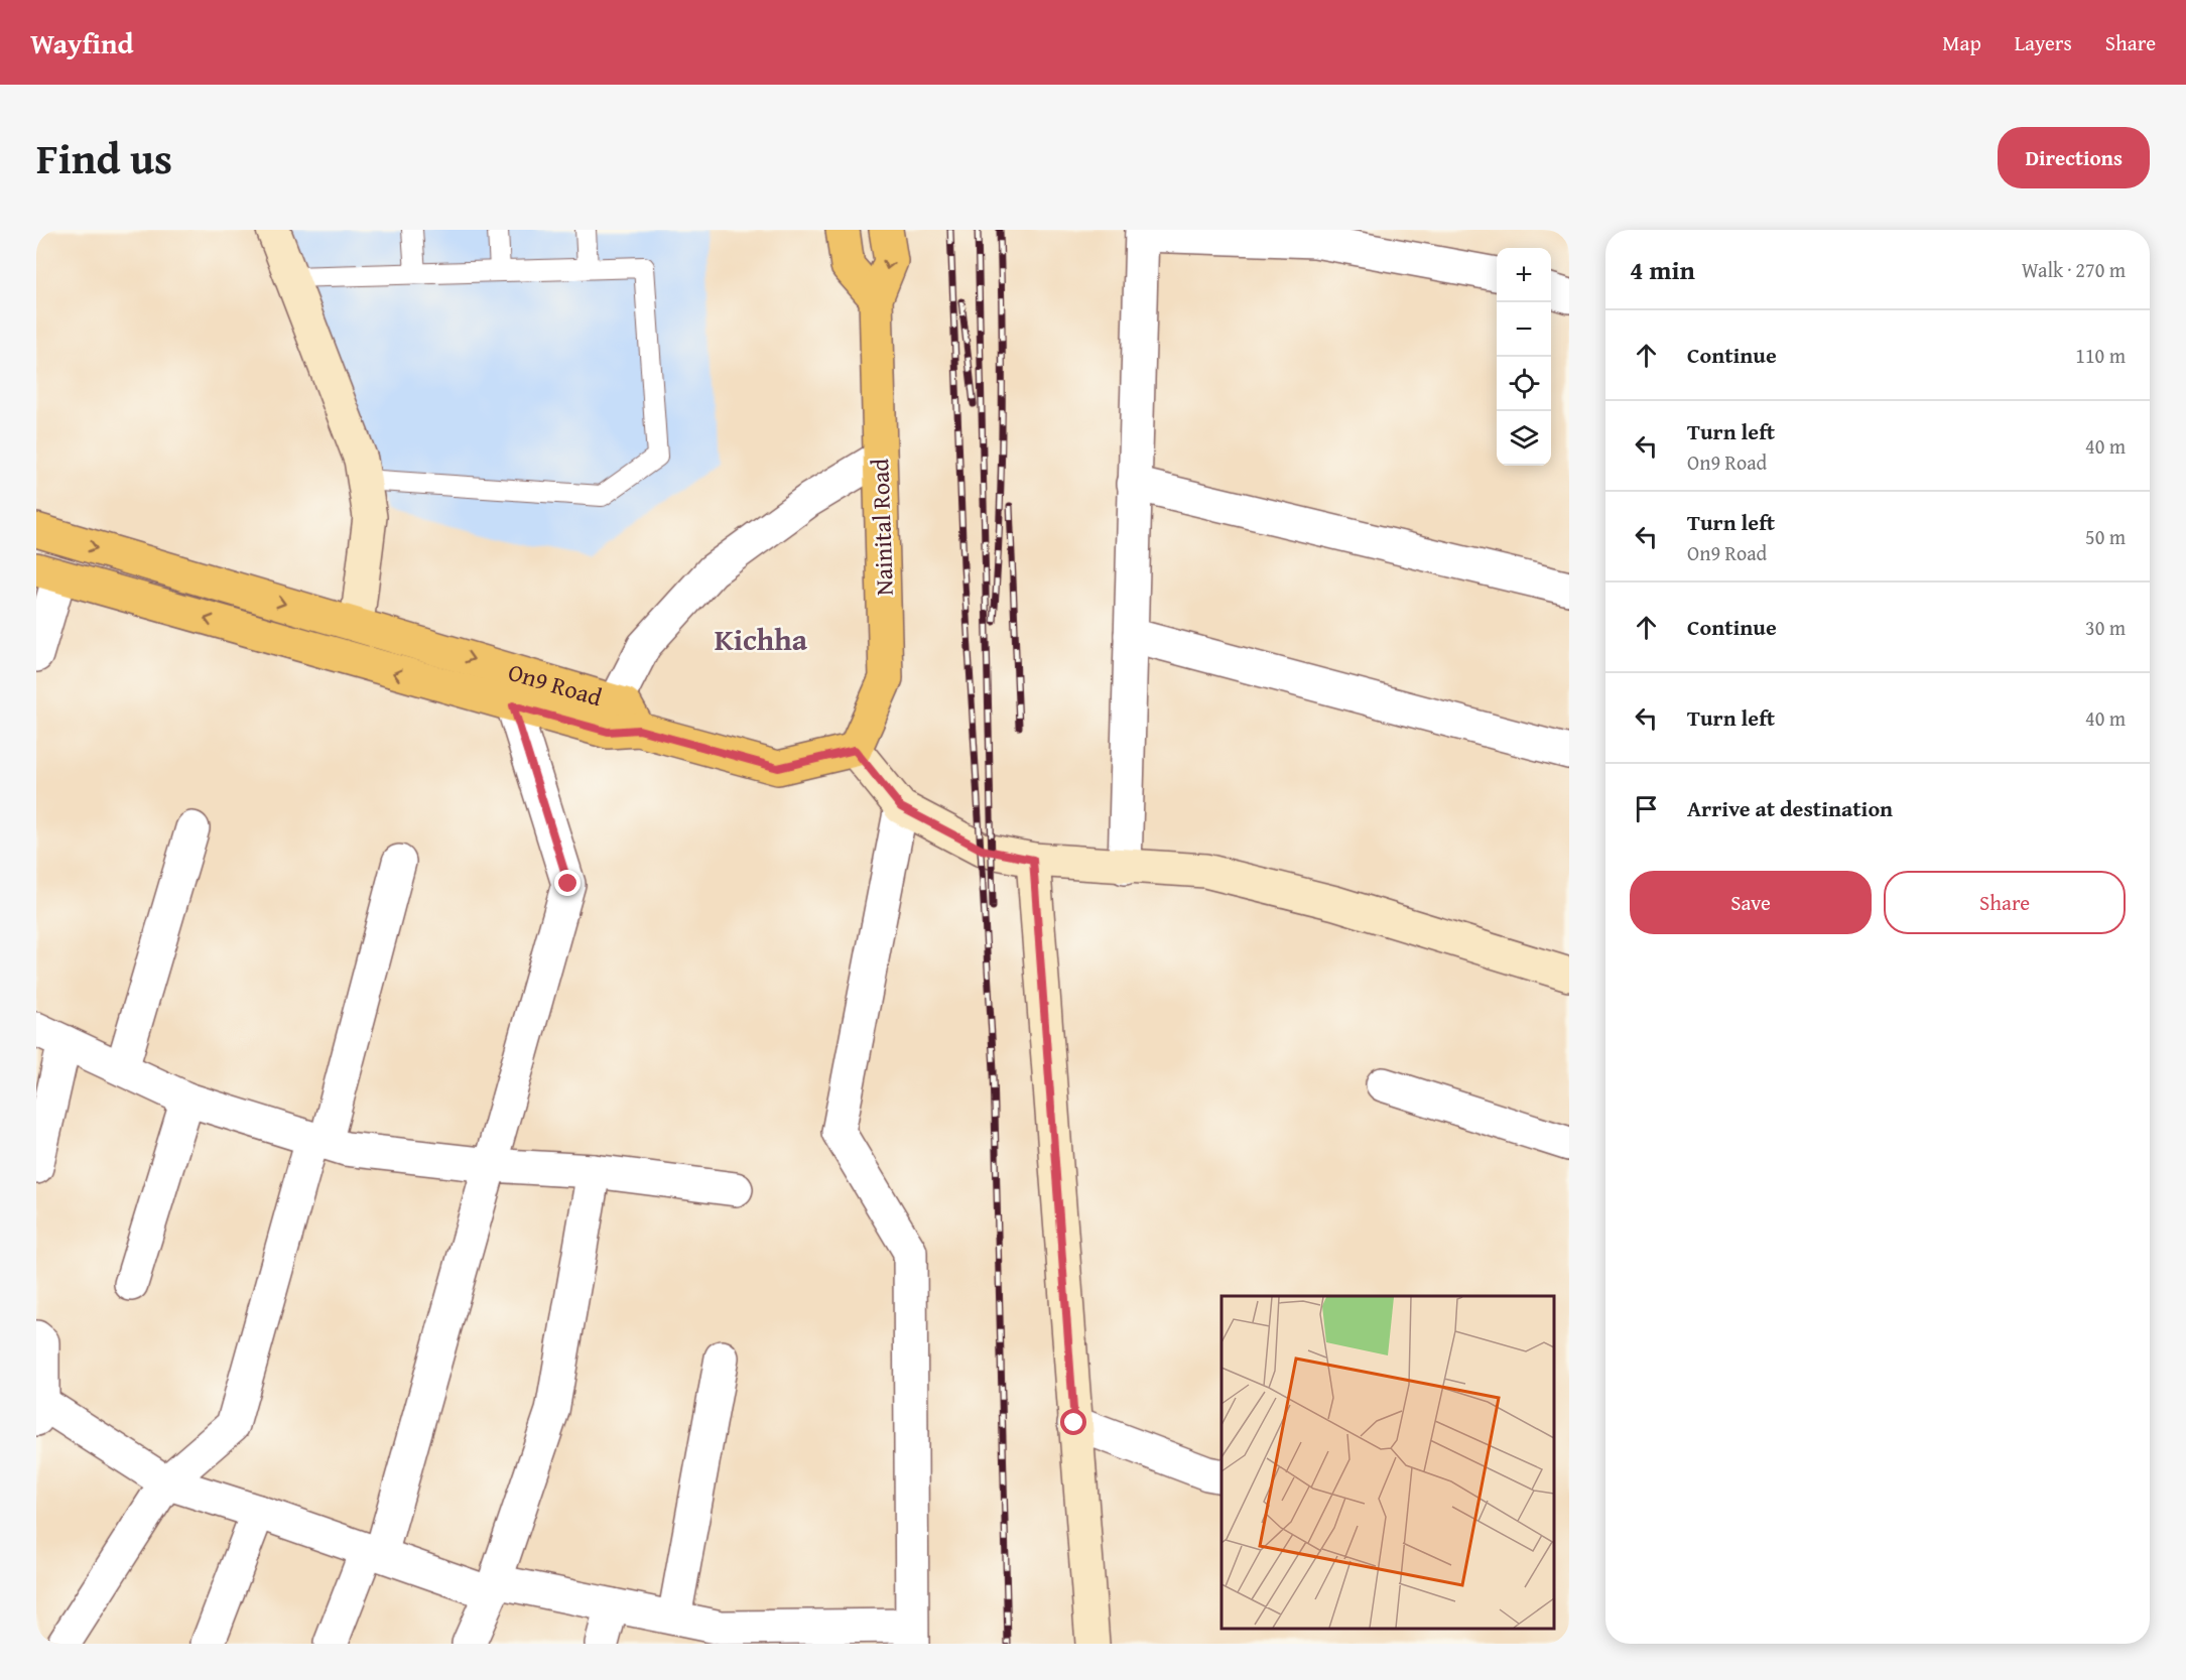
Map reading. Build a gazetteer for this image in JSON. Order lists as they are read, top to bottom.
{
  "streets": {
    "main road": ["Nainital Road", "On9 Road"]
  },
  "districts": ["Kichha"],
  "page": {
    "header": "Wayfind",
    "nav": ["Map", "Layers", "Share"],
    "title": "Find us",
    "buttons": [
      "Directions",
      ["Save", "Share"]
    ],
    "heading": ["4 min", "Walk · 270 m"],
    "map_buttons": ["+", "−"],
    "list": [
      ["Continue", "110 m"],
      ["Turn left", "On9 Road", "40 m"],
      ["Turn left", "On9 Road", "50 m"],
      ["Continue", "30 m"],
      ["Turn left", "40 m"],
      "Arrive at destination"
    ]
  }
}
